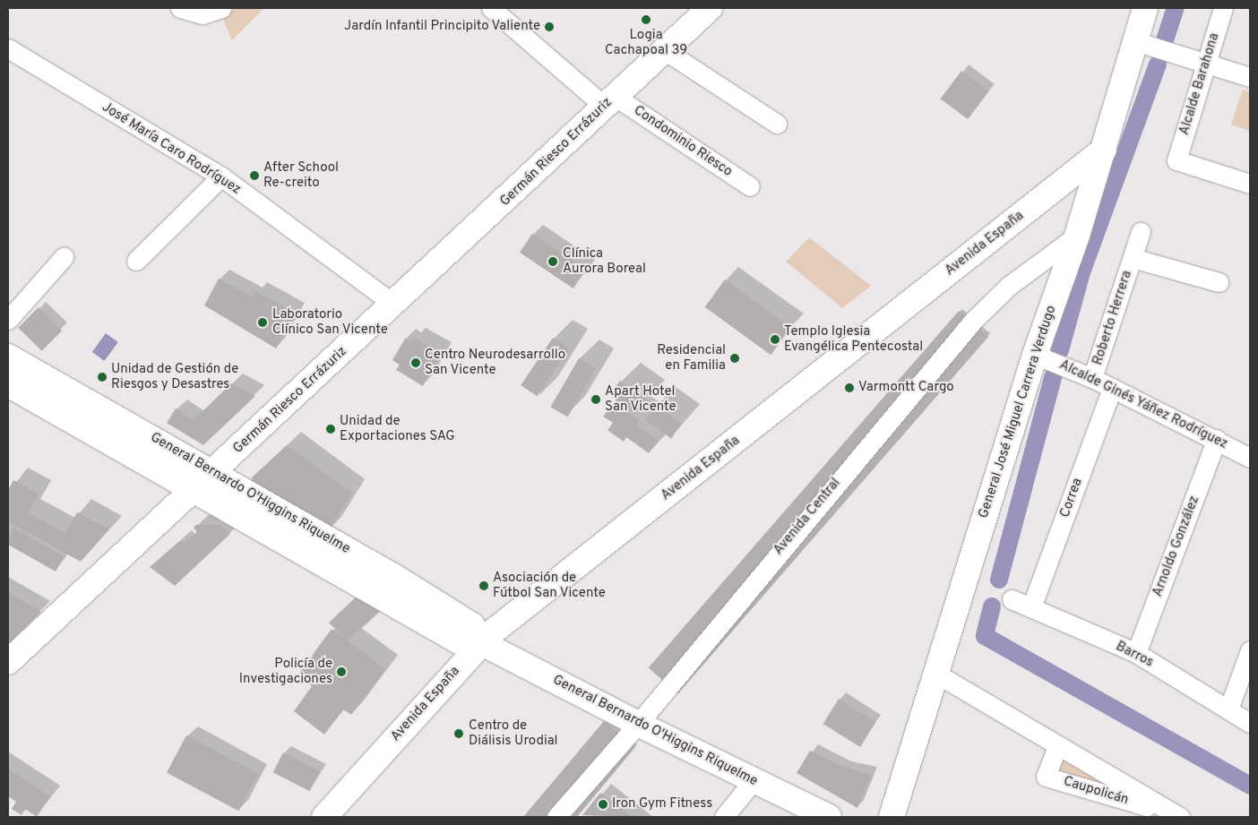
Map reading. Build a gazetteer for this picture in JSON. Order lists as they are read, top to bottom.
{
  "streets": {
    "street": [
      "Alcalde Barahona",
      "Condominio Riesco",
      "José María Caro Rodríguez",
      "Germán Riesco Errázuriz",
      "Avenida España",
      "Roberto Herrera",
      "Alcalde Ginés Yáñez Rodríguez",
      "General José Miguel Carrera Verdugo",
      "General Bernardo O'Higgins Riquelme",
      "Correa",
      "Avenida Central",
      "Arnoldo González",
      "Barros",
      "Caupolicán"
    ]
  },
  "crossings": [
    ["Condominio Riesco", "Germán Riesco Errázuriz"],
    ["José María Caro Rodríguez", "Germán Riesco Errázuriz"],
    ["Germán Riesco Errázuriz", "General Bernardo O'Higgins Riquelme"],
    ["Avenida España", "General José Miguel Carrera Verdugo"],
    ["Avenida España", "General Bernardo O'Higgins Riquelme"],
    ["Roberto Herrera", "Alcalde Ginés Yáñez Rodríguez"],
    ["Alcalde Ginés Yáñez Rodríguez", "General José Miguel Carrera Verdugo"],
    ["Alcalde Ginés Yáñez Rodríguez", "Correa"],
    ["Alcalde Ginés Yáñez Rodríguez", "Arnoldo González"],
    ["General José Miguel Carrera Verdugo", "Avenida Central"],
    ["General José Miguel Carrera Verdugo", "Caupolicán"],
    ["General Bernardo O'Higgins Riquelme", "Avenida Central"],
    ["Correa", "Barros"],
    ["Arnoldo González", "Barros"]
  ],
  "places": [
    "Logia Cachapoal 39",
    "Jardín Infantil Principito Valiente",
    "After School Re-creito",
    "Clínica Aurora Boreal",
    "Laboratorio Clínico San Vicente",
    "Templo Iglesia Evangélica Pentecostal",
    "Residencial en Familia",
    "Centro Neurodesarrollo San Vicente",
    "Unidad de Gestión de Riesgos y Desastres",
    "Varmontt Cargo",
    "Apart Hotel San Vicente",
    "Unidad de Exportaciones SAG",
    "Asociación de Fútbol San Vicente",
    "Policía de Investigaciones",
    "Centro de Diálisis Urodial",
    "Iron Gym Fitness"
  ]
}
